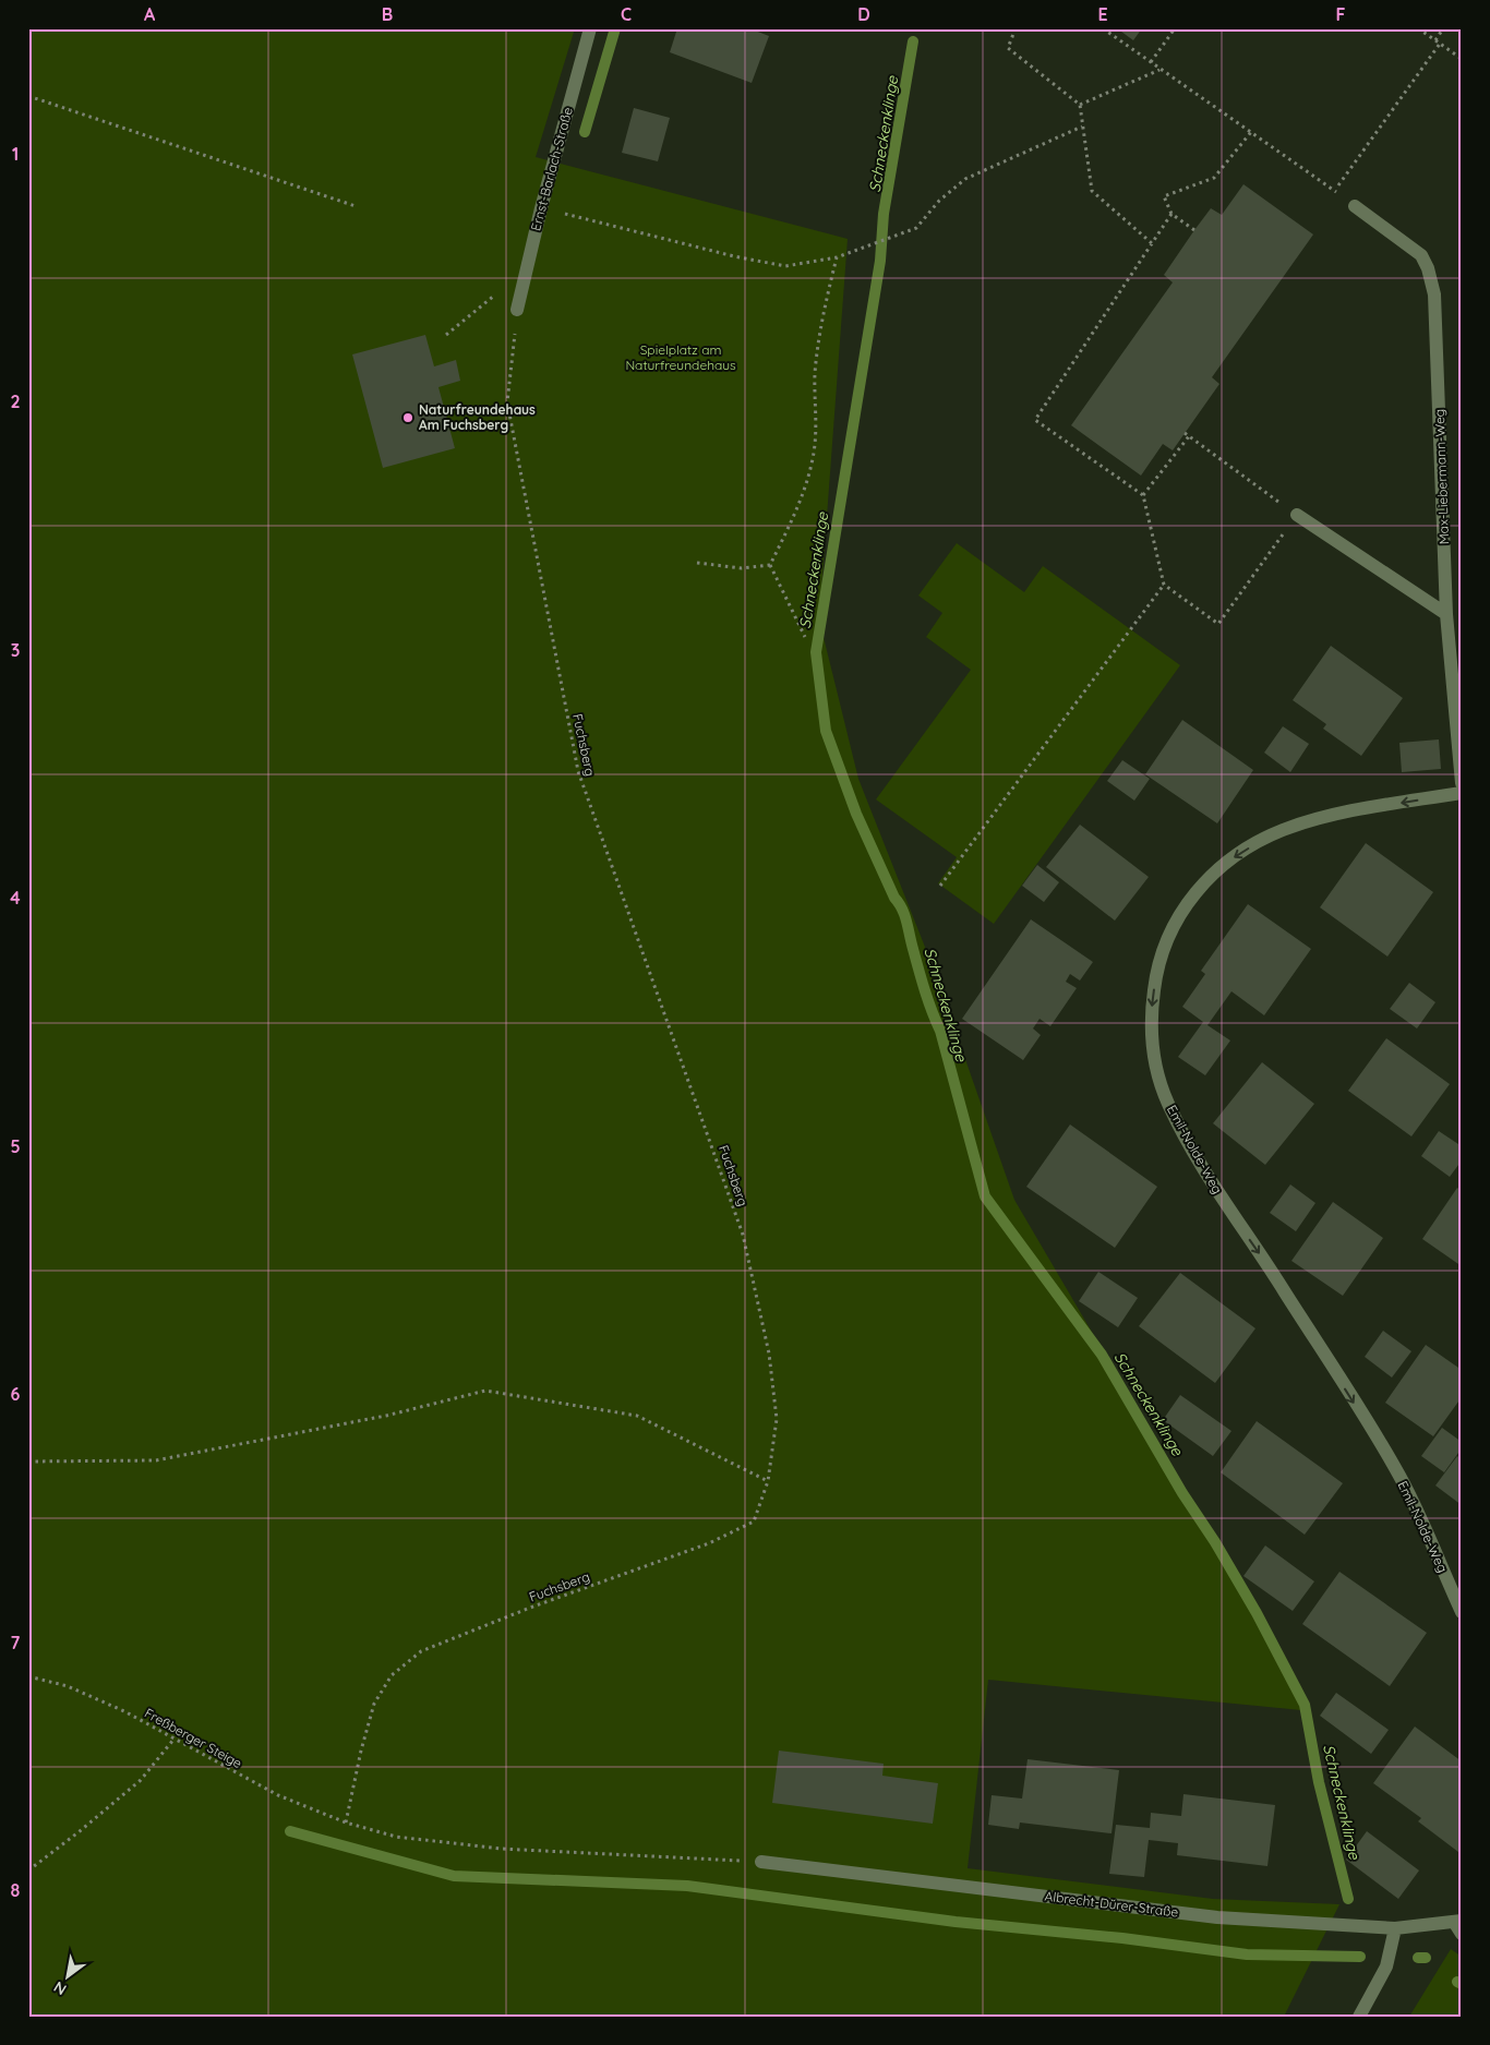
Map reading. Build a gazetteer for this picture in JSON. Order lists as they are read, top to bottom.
{
  "streets": {
    "street": [
      "Ernst-Barlach-Straße",
      "Max-Liebermann-Weg",
      "Emil-Nolde-Weg",
      "Albrecht-Dürer-Straße"
    ],
    "path": ["Fuchsberg", "Freßberger Steige"]
  },
  "crossings": [
    ["Ernst-Barlach-Straße", "Fuchsberg"],
    ["Fuchsberg", "Freßberger Steige"],
    ["Freßberger Steige", "Albrecht-Dürer-Straße"]
  ],
  "water": ["Schneckenklinge"],
  "parks": ["Spielplatz am Naturfreundehaus"],
  "places": ["Naturfreundehaus Am Fuchsberg"],
  "north": "bottom left",
  "grid": {
    "columns": [
      "A",
      "B",
      "C",
      "D",
      "E",
      "F"
    ],
    "rows": [
      "1",
      "2",
      "3",
      "4",
      "5",
      "6",
      "7",
      "8"
    ]
  }
}
